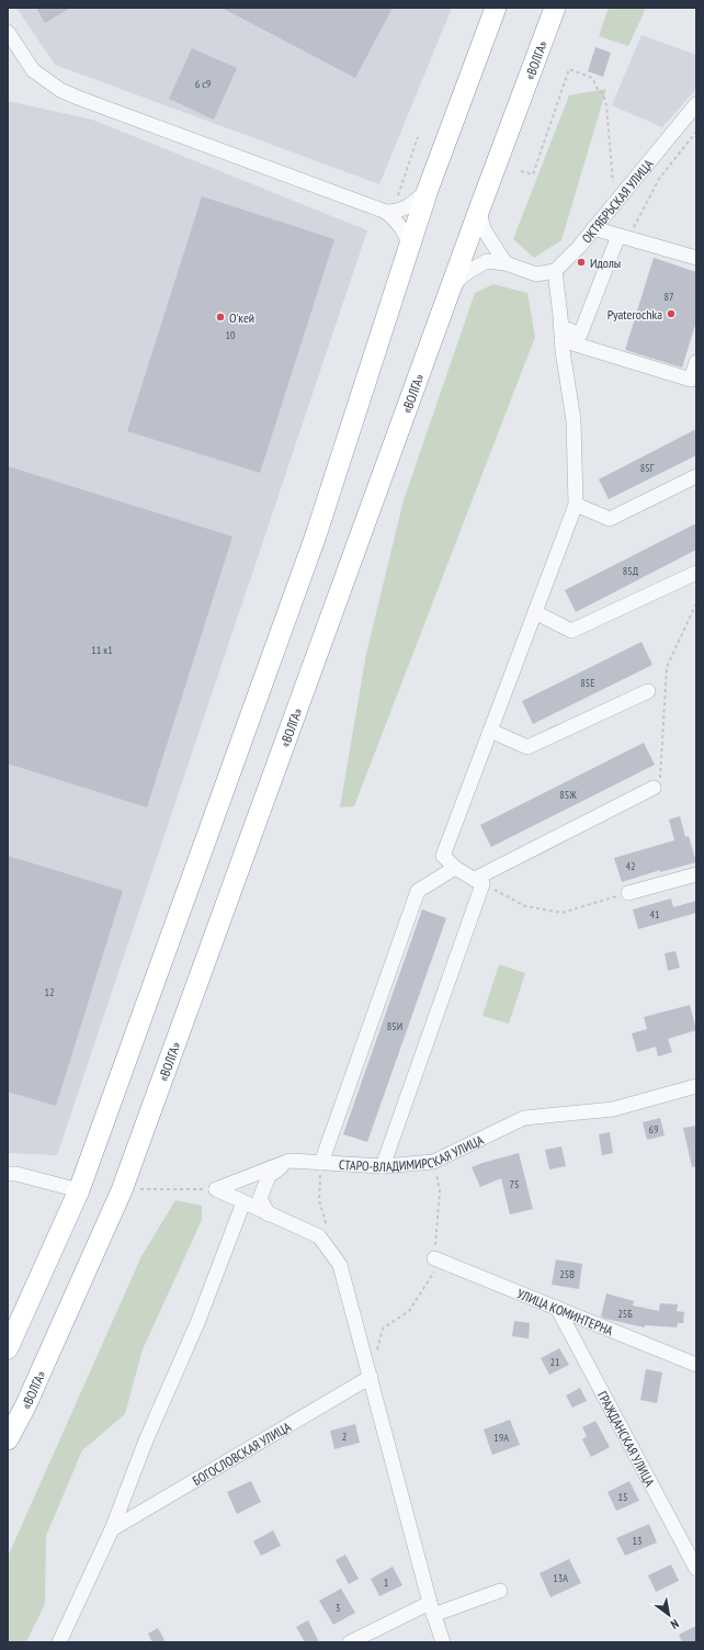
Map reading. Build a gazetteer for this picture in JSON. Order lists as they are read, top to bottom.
{
  "streets": {
    "highway": ["«ВОЛГА»"],
    "street": [
      "ОКТЯБРЬСКАЯ УЛИЦА",
      "СТАРО-ВЛАДИМИРСКАЯ УЛИЦА",
      "УЛИЦА КОМИНТЕРНА",
      "ГРАЖДАНСКАЯ УЛИЦА",
      "БОГОСЛОВСКАЯ УЛИЦА"
    ]
  },
  "crossings": [
    ["УЛИЦА КОМИНТЕРНА", "ГРАЖДАНСКАЯ УЛИЦА"]
  ],
  "places": ["Идолы", "Pyaterochka", "О'кей"],
  "house_numbers": [
    "6 с9",
    "87",
    "10",
    "85Г",
    "85Д",
    "11 к1",
    "85Е",
    "85Ж",
    "42",
    "41",
    "12",
    "85И",
    "69",
    "75",
    "25В",
    "25Б",
    "21",
    "2",
    "19А",
    "15",
    "13",
    "13А",
    "1",
    "3"
  ],
  "north": "bottom right"
}
